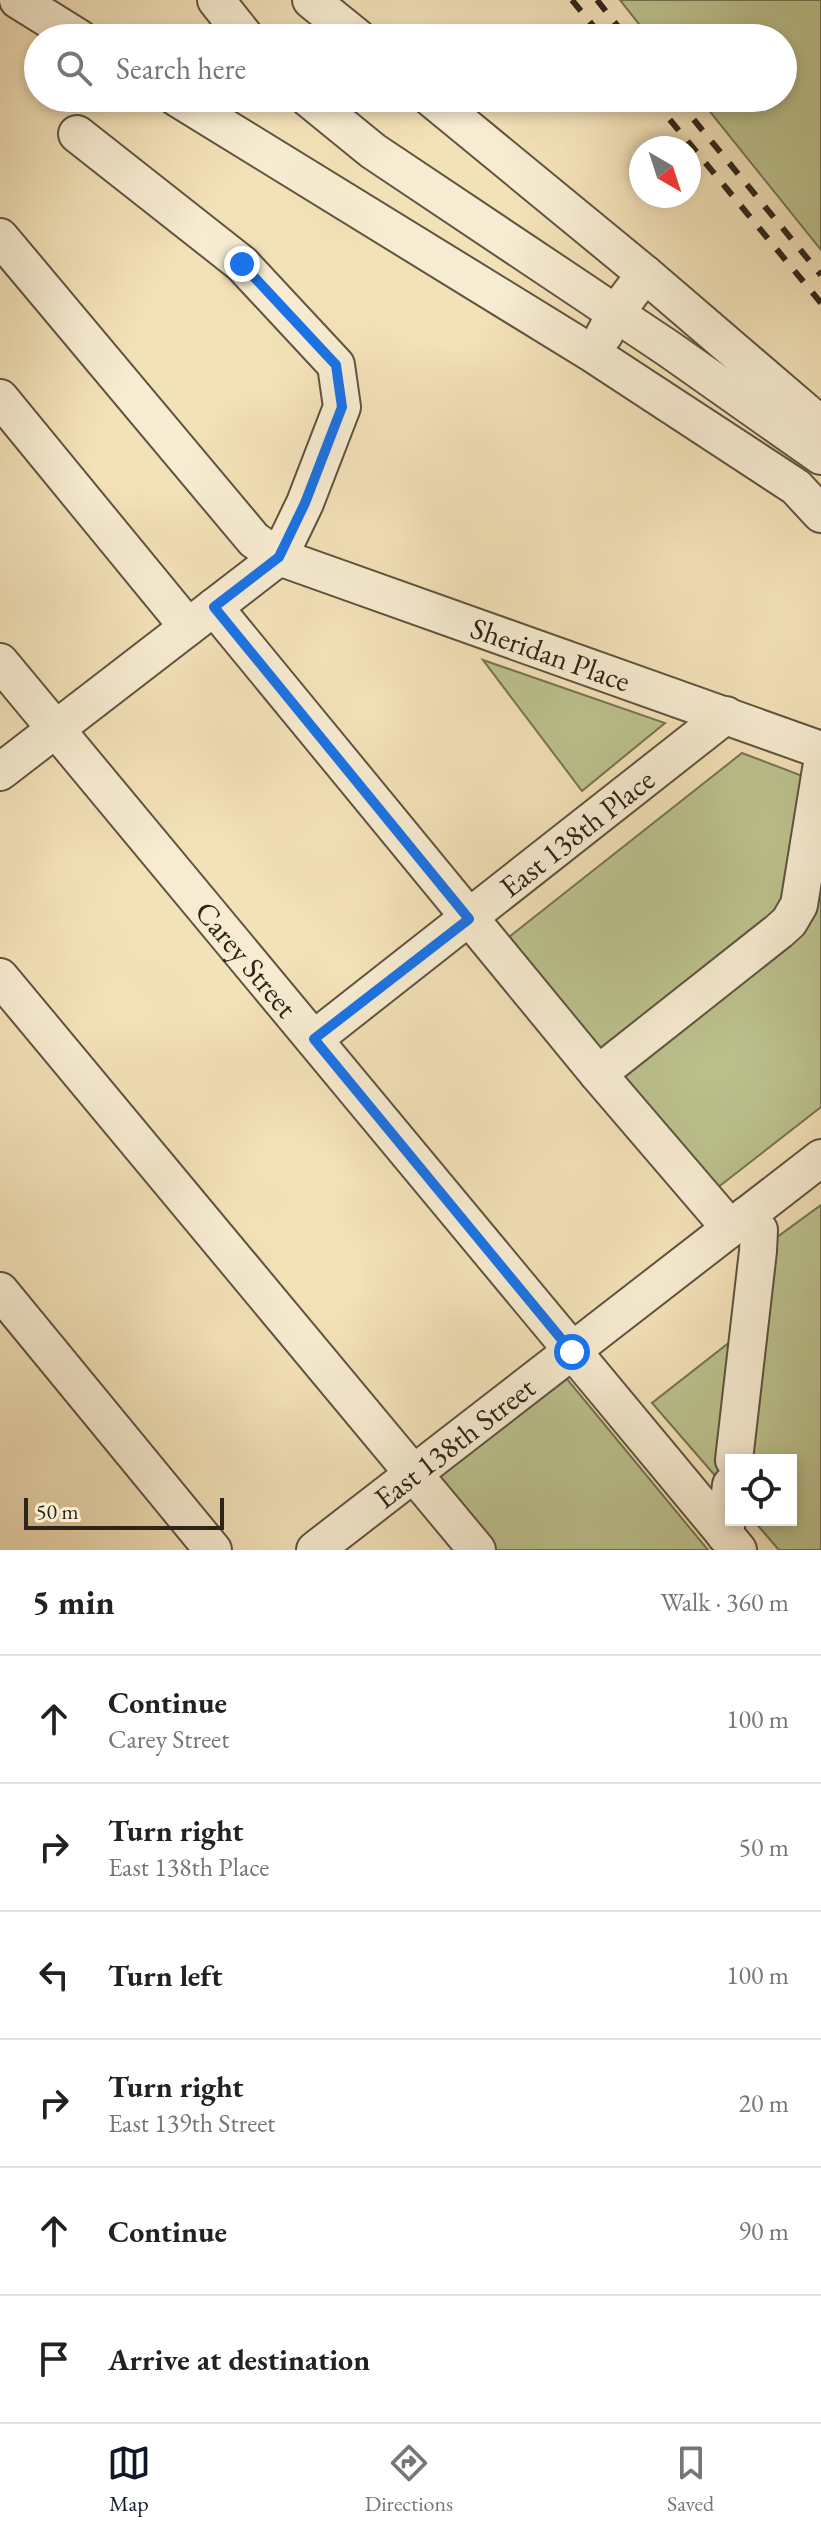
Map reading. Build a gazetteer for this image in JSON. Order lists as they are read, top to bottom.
{
  "streets": {
    "street": [
      "Sheridan Place",
      "East 138th Place",
      "Carey Street",
      "East 138th Street"
    ]
  },
  "crossings": [
    ["Sheridan Place", "East 138th Place"],
    ["East 138th Place", "Carey Street"],
    ["Carey Street", "East 138th Street"]
  ],
  "scale_bar": "50 m",
  "north": "bottom right",
  "page": {
    "search": "Search here",
    "scale": "50 m",
    "heading": ["5 min", "Walk · 360 m"],
    "list": [
      ["Continue", "Carey Street", "100 m"],
      ["Turn right", "East 138th Place", "50 m"],
      ["Turn left", "100 m"],
      ["Turn right", "East 139th Street", "20 m"],
      ["Continue", "90 m"],
      "Arrive at destination"
    ],
    "nav": ["Map", "Directions", "Saved"]
  }
}
